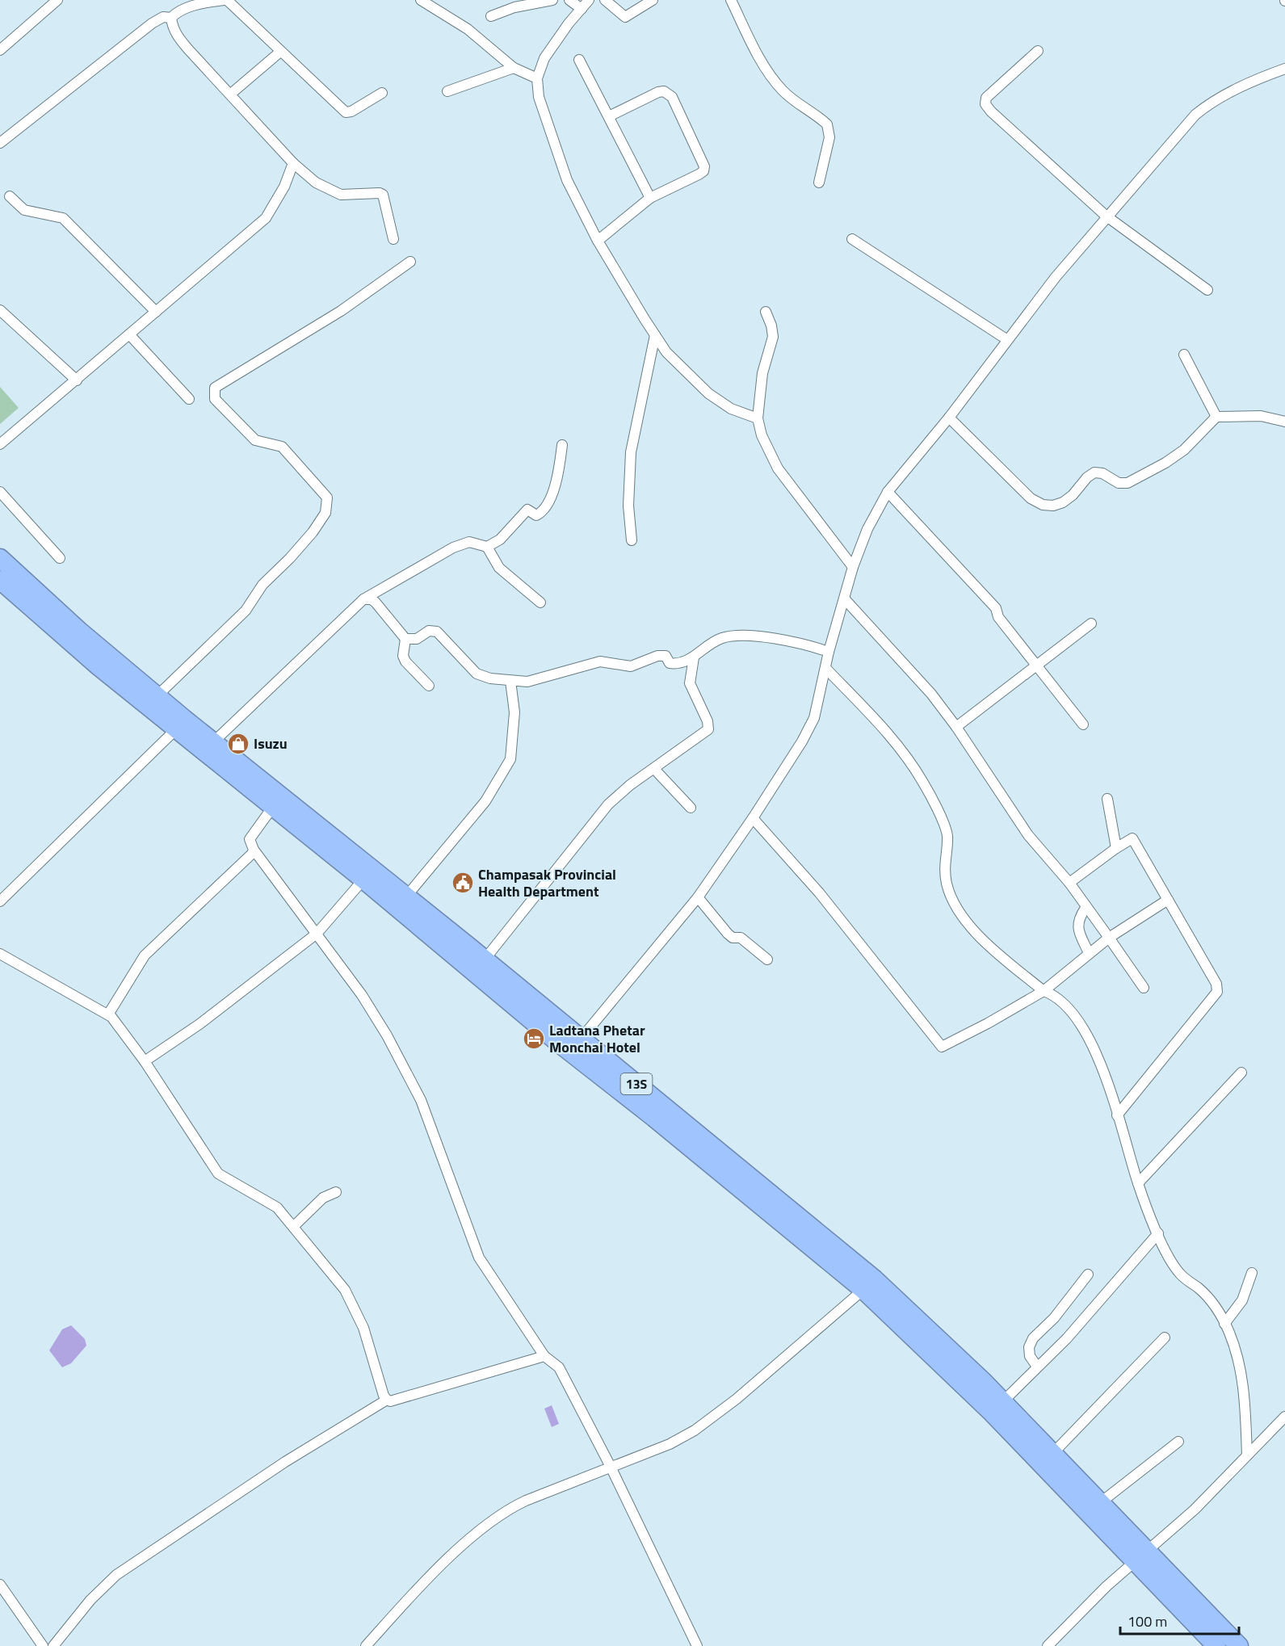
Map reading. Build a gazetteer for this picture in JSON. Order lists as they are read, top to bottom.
{
  "streets": {
    "highway": ["13S"]
  },
  "places": {
    "shop": ["Isuzu"],
    "public building": ["Champasak Provincial Health Department"],
    "hotel": ["Ladtana Phetar Monchai Hotel"]
  },
  "scale_bar": "100 m"
}
